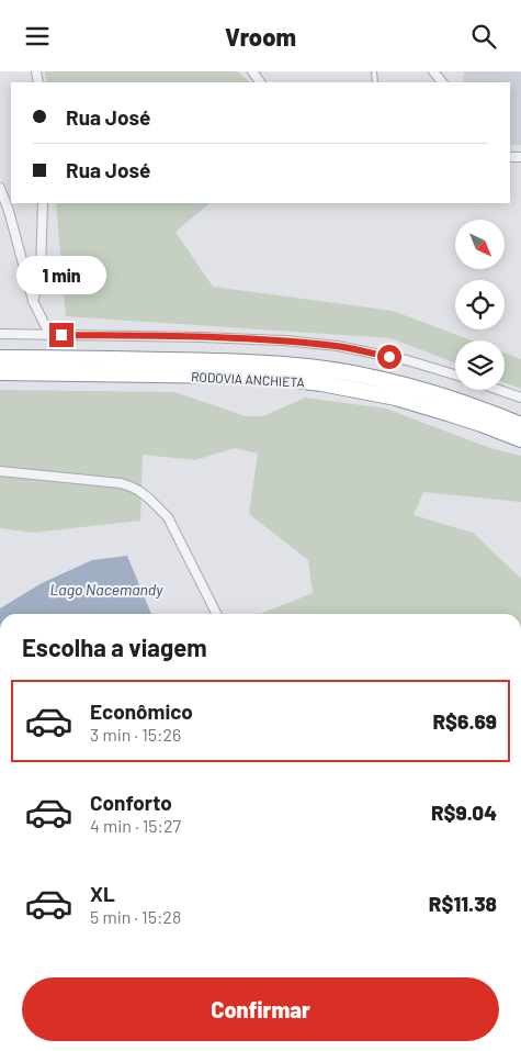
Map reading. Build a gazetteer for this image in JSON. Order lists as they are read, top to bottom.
{
  "streets": {
    "highway": ["RODOVIA ANCHIETA"]
  },
  "water": ["Lago Nacemandy"],
  "north": "bottom right",
  "page": {
    "header": "Vroom",
    "banner": ["Rua José", "Rua José"],
    "bubble": "1 min",
    "heading": "Escolha a viagem",
    "list": [
      {
        "name": "Econômico",
        "note": "3 min · 15:26",
        "value": "R$6.69"
      },
      {
        "name": "Conforto",
        "note": "4 min · 15:27",
        "value": "R$9.04"
      },
      {
        "name": "XL",
        "note": "5 min · 15:28",
        "value": "R$11.38"
      }
    ],
    "buttons": "Confirmar"
  }
}
